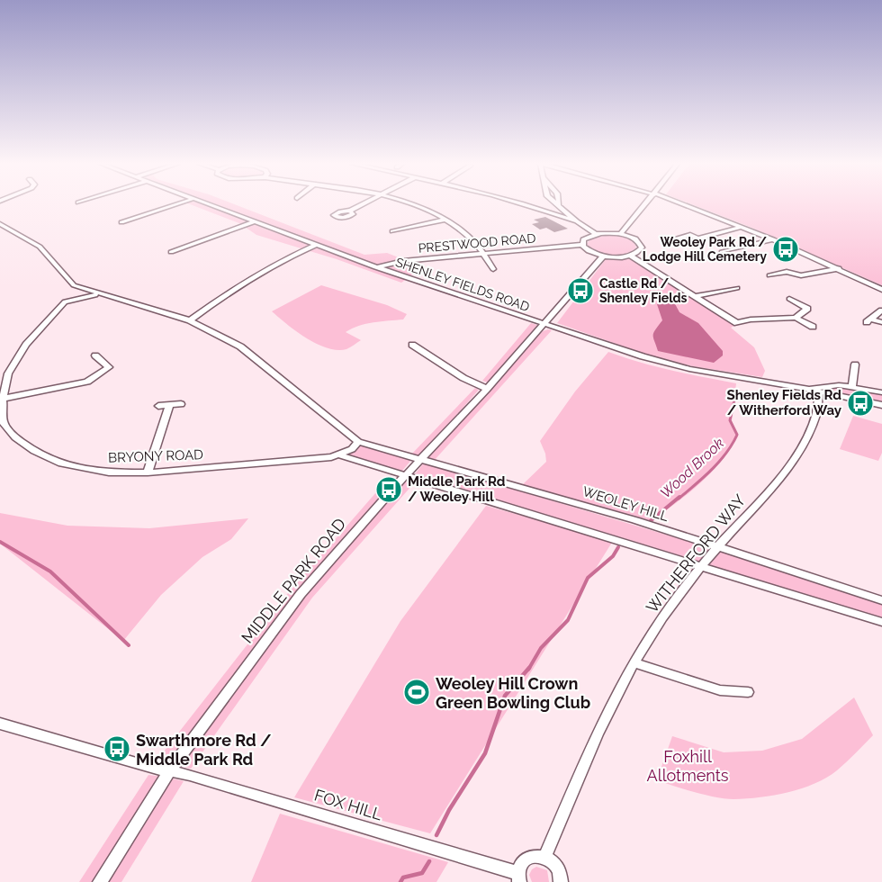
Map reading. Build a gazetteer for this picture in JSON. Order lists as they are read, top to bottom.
{
  "streets": {
    "street": [
      "PRESTWOOD ROAD",
      "SHENLEY FIELDS ROAD",
      "BRYONY ROAD",
      "WEOLEY HILL",
      "WITHERFORD WAY",
      "MIDDLE PARK ROAD",
      "FOX HILL"
    ]
  },
  "crossings": [
    ["PRESTWOOD ROAD", "SHENLEY FIELDS ROAD"],
    ["SHENLEY FIELDS ROAD", "WITHERFORD WAY"],
    ["SHENLEY FIELDS ROAD", "MIDDLE PARK ROAD"],
    ["BRYONY ROAD", "WEOLEY HILL"],
    ["BRYONY ROAD", "MIDDLE PARK ROAD"],
    ["WEOLEY HILL", "WITHERFORD WAY"],
    ["WEOLEY HILL", "MIDDLE PARK ROAD"],
    ["MIDDLE PARK ROAD", "FOX HILL"]
  ],
  "water": ["Wood Brook"],
  "parks": ["Foxhill Allotments"],
  "places": {
    "bus stop": [
      "Weoley Park Rd / Lodge Hill Cemetery",
      "Castle Rd / Shenley Fields",
      "Shenley Fields Rd / Witherford Way",
      "Middle Park Rd / Weoley Hill",
      "Swarthmore Rd / Middle Park Rd"
    ],
    "sports": ["Weoley Hill Crown Green Bowling Club"]
  }
}
